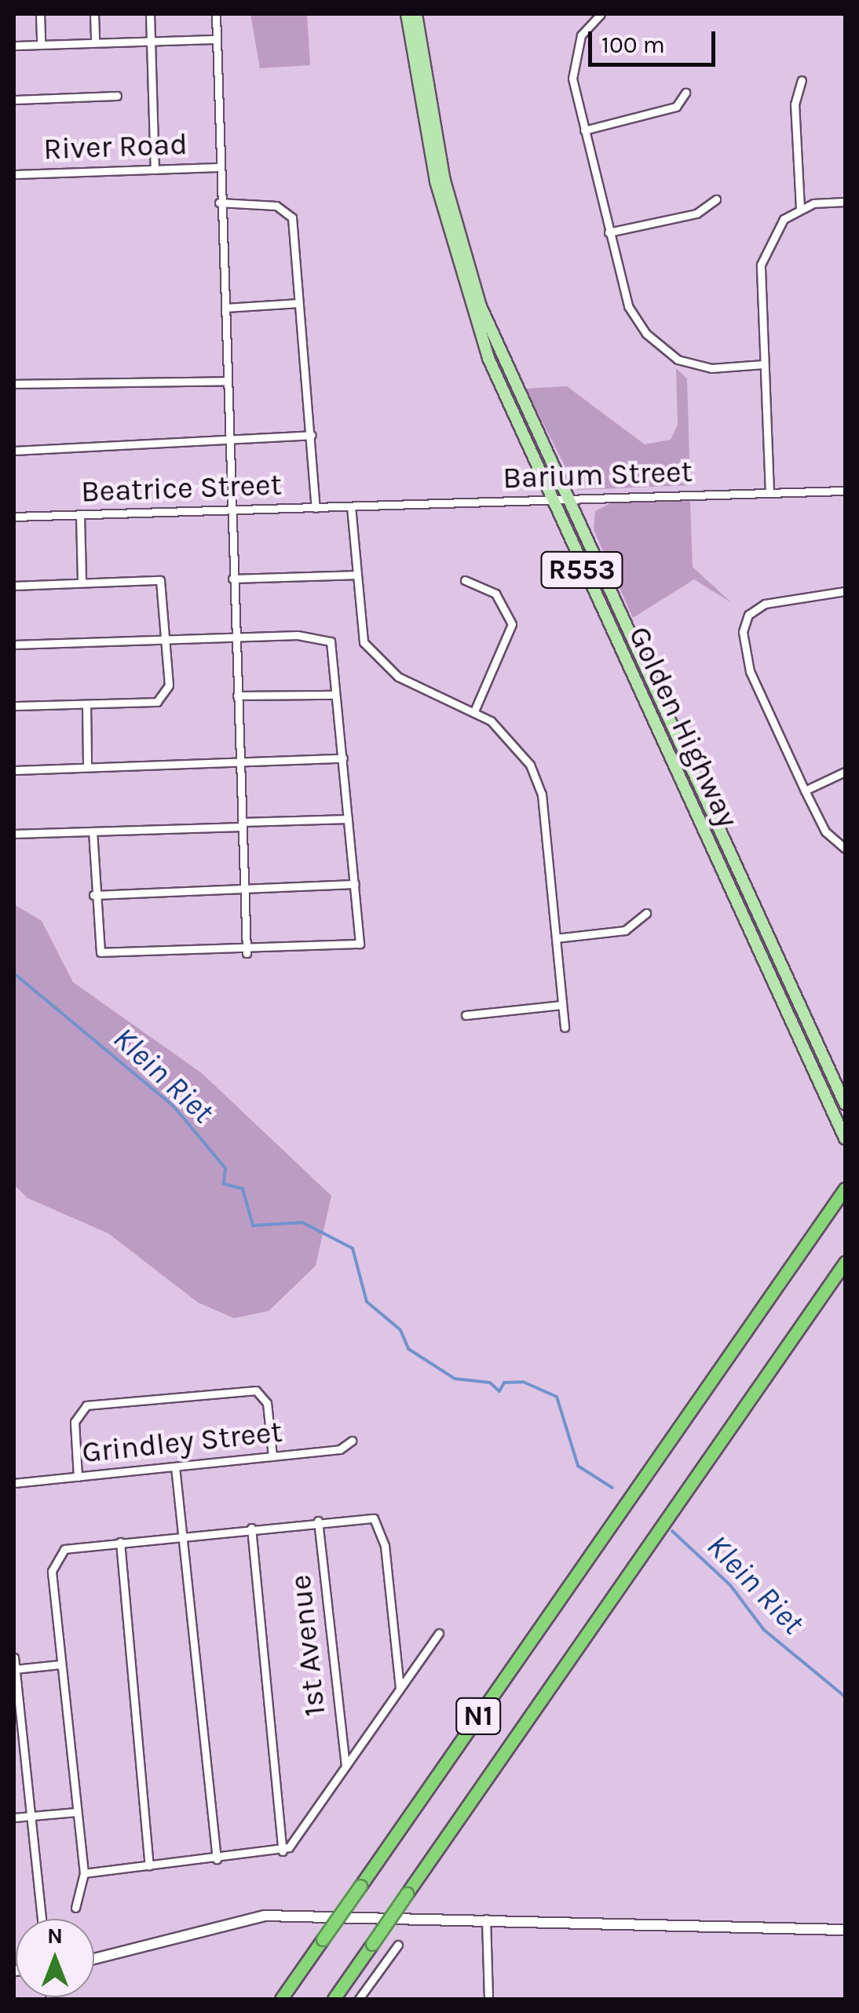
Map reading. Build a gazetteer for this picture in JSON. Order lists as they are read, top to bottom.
{
  "streets": {
    "highway": ["N1"],
    "main road": ["R553", "Golden Highway"],
    "street": [
      "River Road",
      "Barium Street",
      "Beatrice Street",
      "Grindley Street",
      "1st Avenue"
    ]
  },
  "crossings": [
    ["Barium Street", "Beatrice Street"],
    ["Barium Street", "Golden Highway"]
  ],
  "water": ["Klein Riet"],
  "scale_bar": "100 m",
  "north": "top"
}
